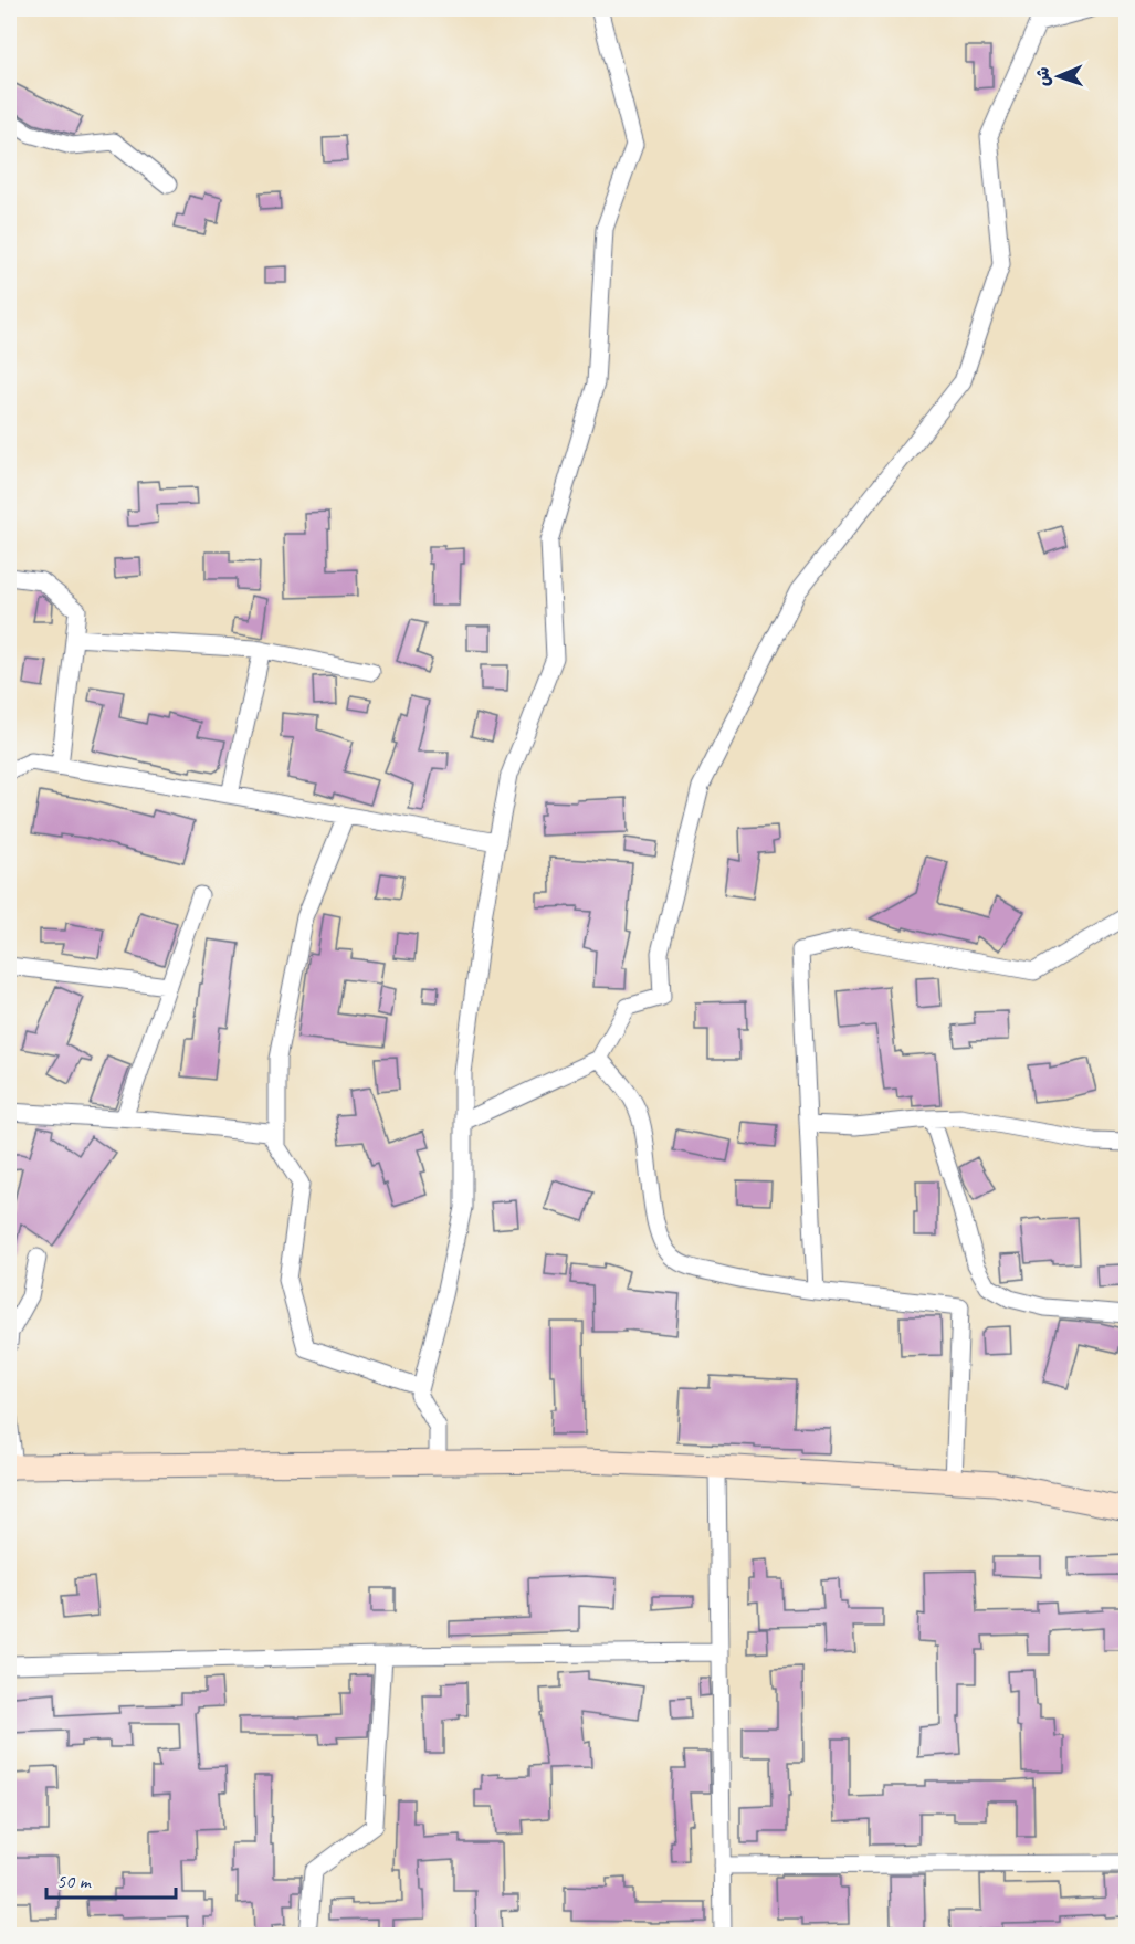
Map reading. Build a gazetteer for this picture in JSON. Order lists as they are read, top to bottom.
{
  "scale_bar": "50 m",
  "north": "left"
}
